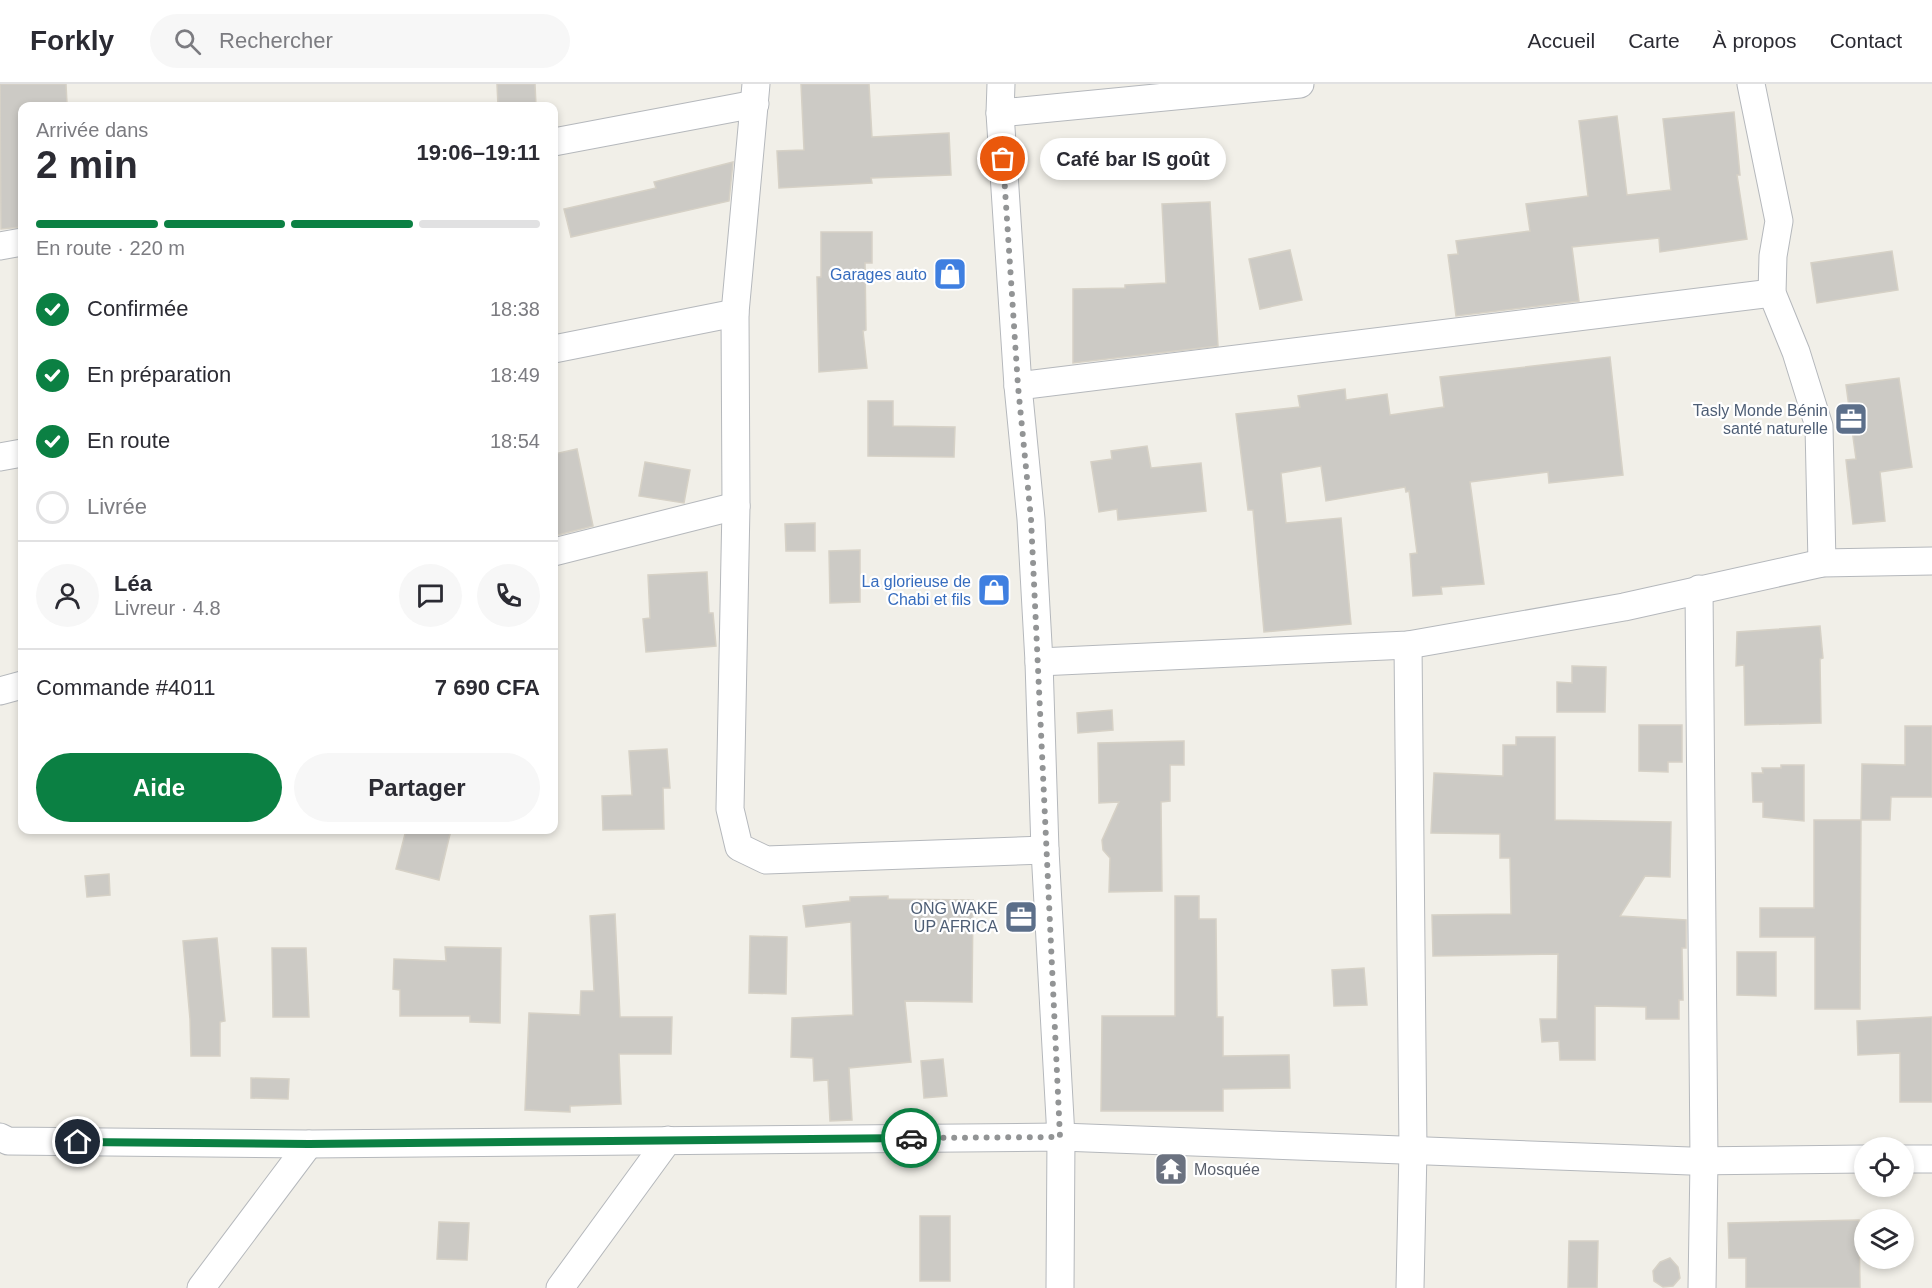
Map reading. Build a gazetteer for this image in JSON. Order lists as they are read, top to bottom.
{
  "places": {
    "other": ["Café bar IS goût"],
    "shop": ["Garages auto", "La glorieuse de Chabi et fils"],
    "office": ["Tasly Monde Bénin santé naturelle", "ONG WAKE UP AFRICA"],
    "temple": ["Mosquée"]
  },
  "page": {
    "header": "Forkly",
    "search": "Rechercher",
    "nav": [
      "Accueil",
      "Carte",
      "À propos",
      "Contact"
    ],
    "heading": ["2 min", "Arrivée dans", "19:06–19:11"],
    "panel": [
      "Léa",
      "Livreur · 4.8",
      "Commande #4011",
      "7 690 CFA"
    ],
    "bubble": "Café bar IS goût",
    "bar": "En route · 220 m",
    "list": [
      ["Confirmée", "18:38"],
      ["En préparation", "18:49"],
      ["En route", "18:54"],
      "Livrée"
    ],
    "buttons": ["Aide", "Partager"]
  }
}
